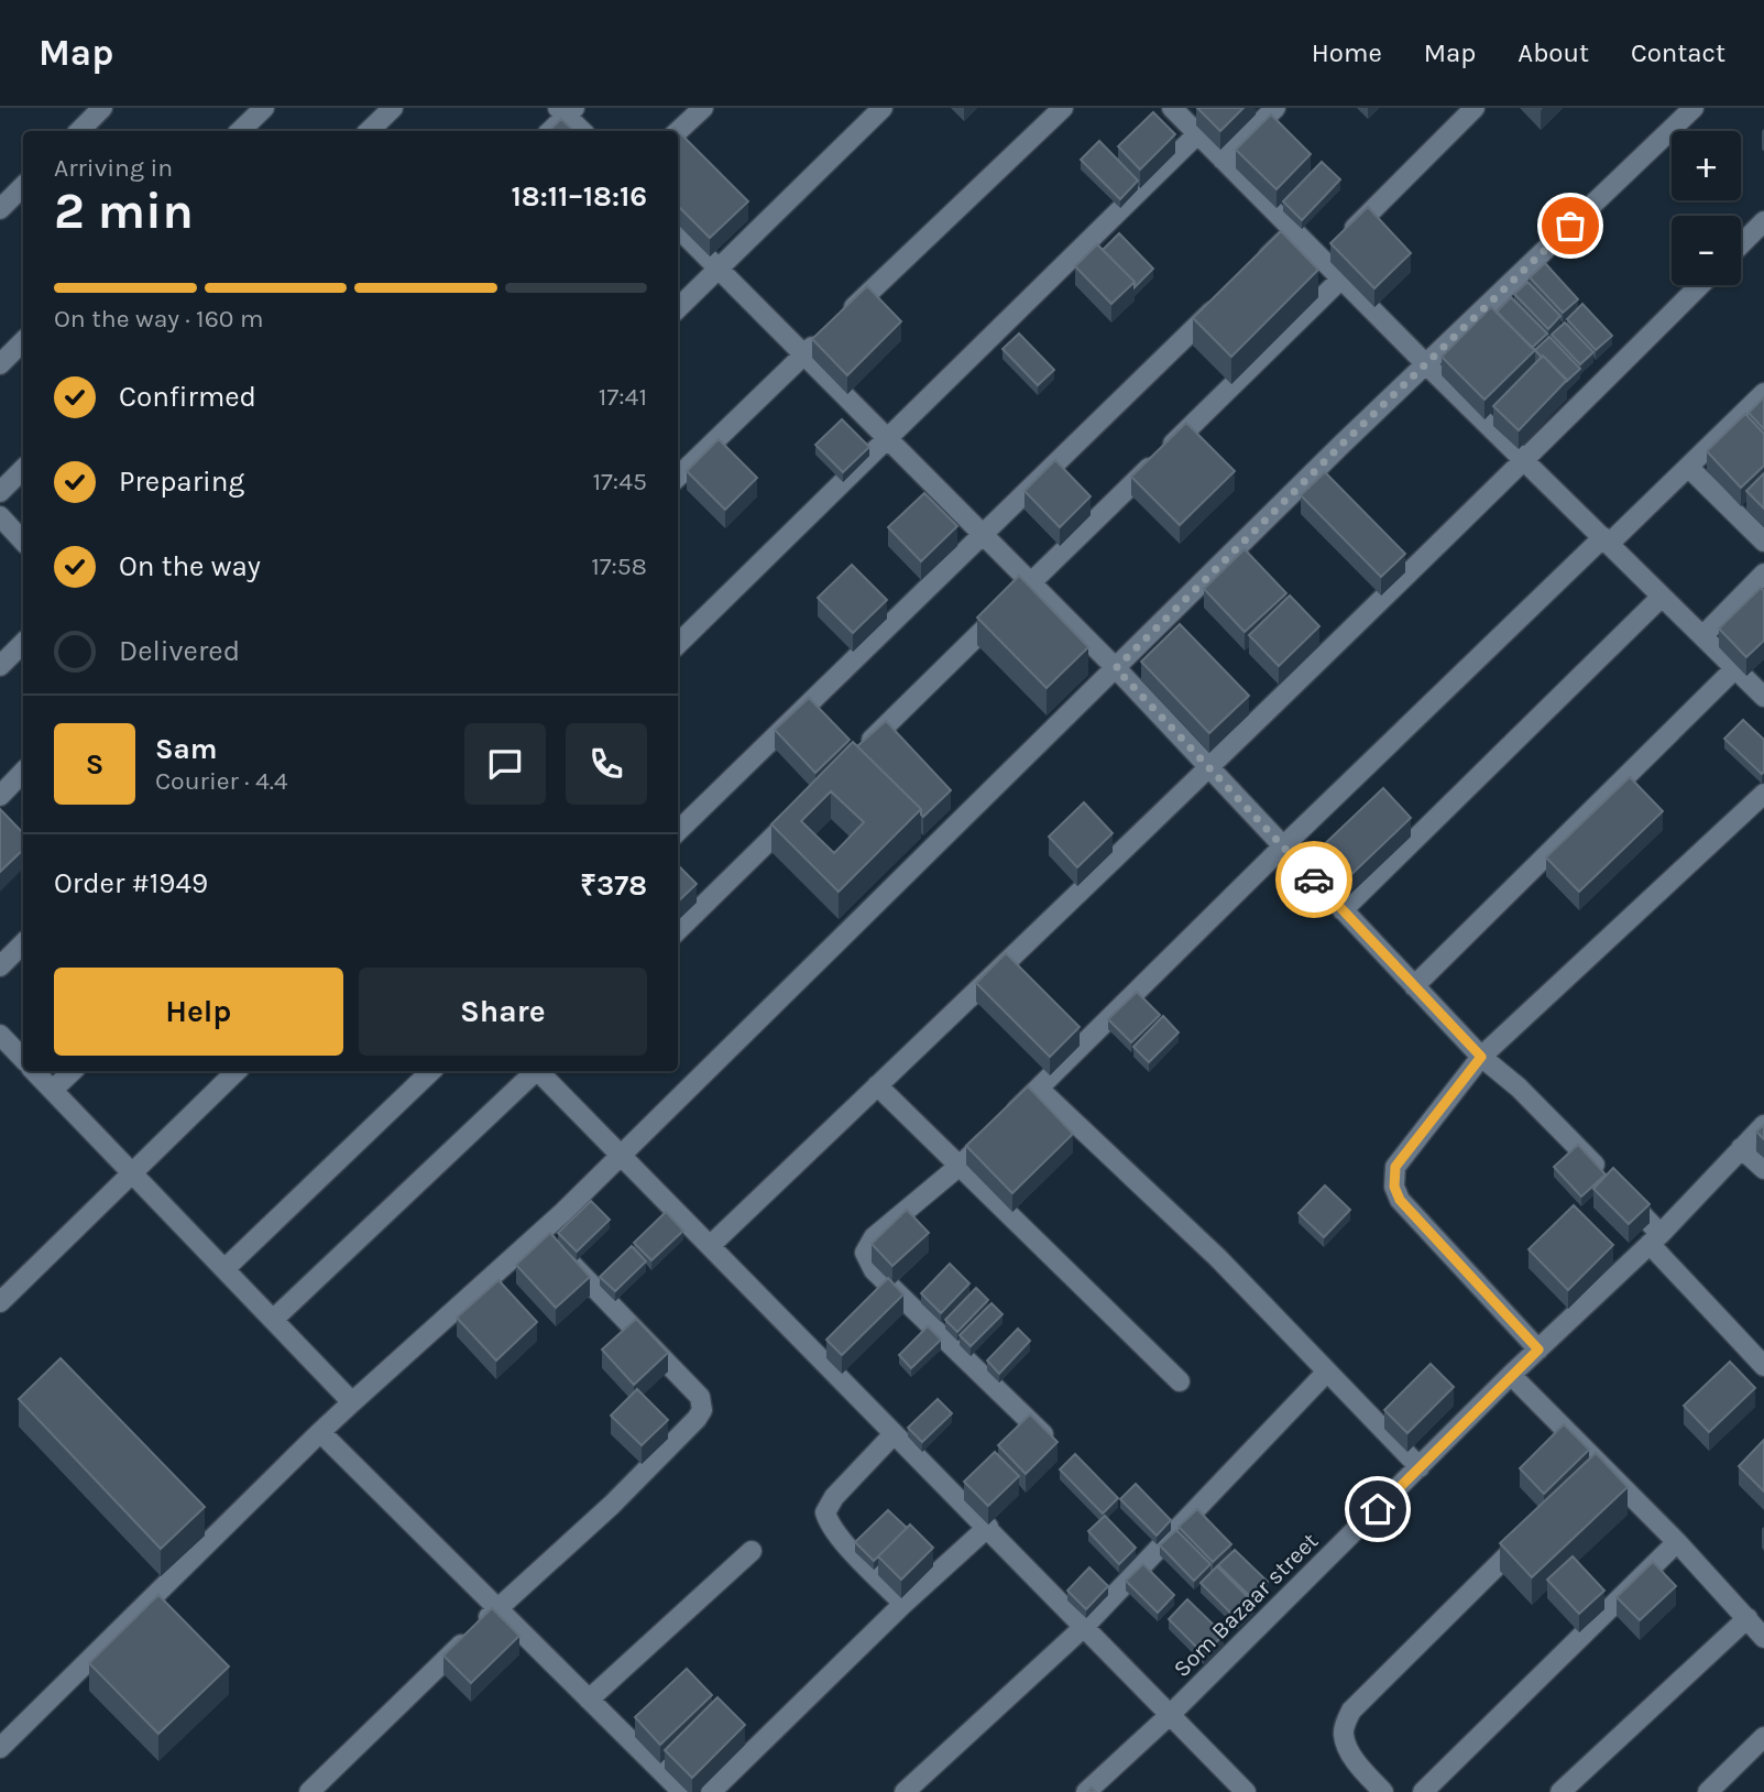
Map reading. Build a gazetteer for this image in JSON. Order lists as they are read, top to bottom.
{
  "streets": {
    "street": ["Som Bazaar street"]
  },
  "page": {
    "header": "Map",
    "nav": [
      "Home",
      "Map",
      "About",
      "Contact"
    ],
    "map_buttons": ["+", "−"],
    "heading": ["2 min", "Arriving in", "18:11–18:16"],
    "panel": [
      "Sam",
      "Courier · 4.4",
      "Order #1949",
      "₹378"
    ],
    "bar": "On the way · 160 m",
    "list": [
      ["Confirmed", "17:41"],
      ["Preparing", "17:45"],
      ["On the way", "17:58"],
      "Delivered"
    ],
    "round": "S",
    "buttons": ["Help", "Share"]
  }
}
